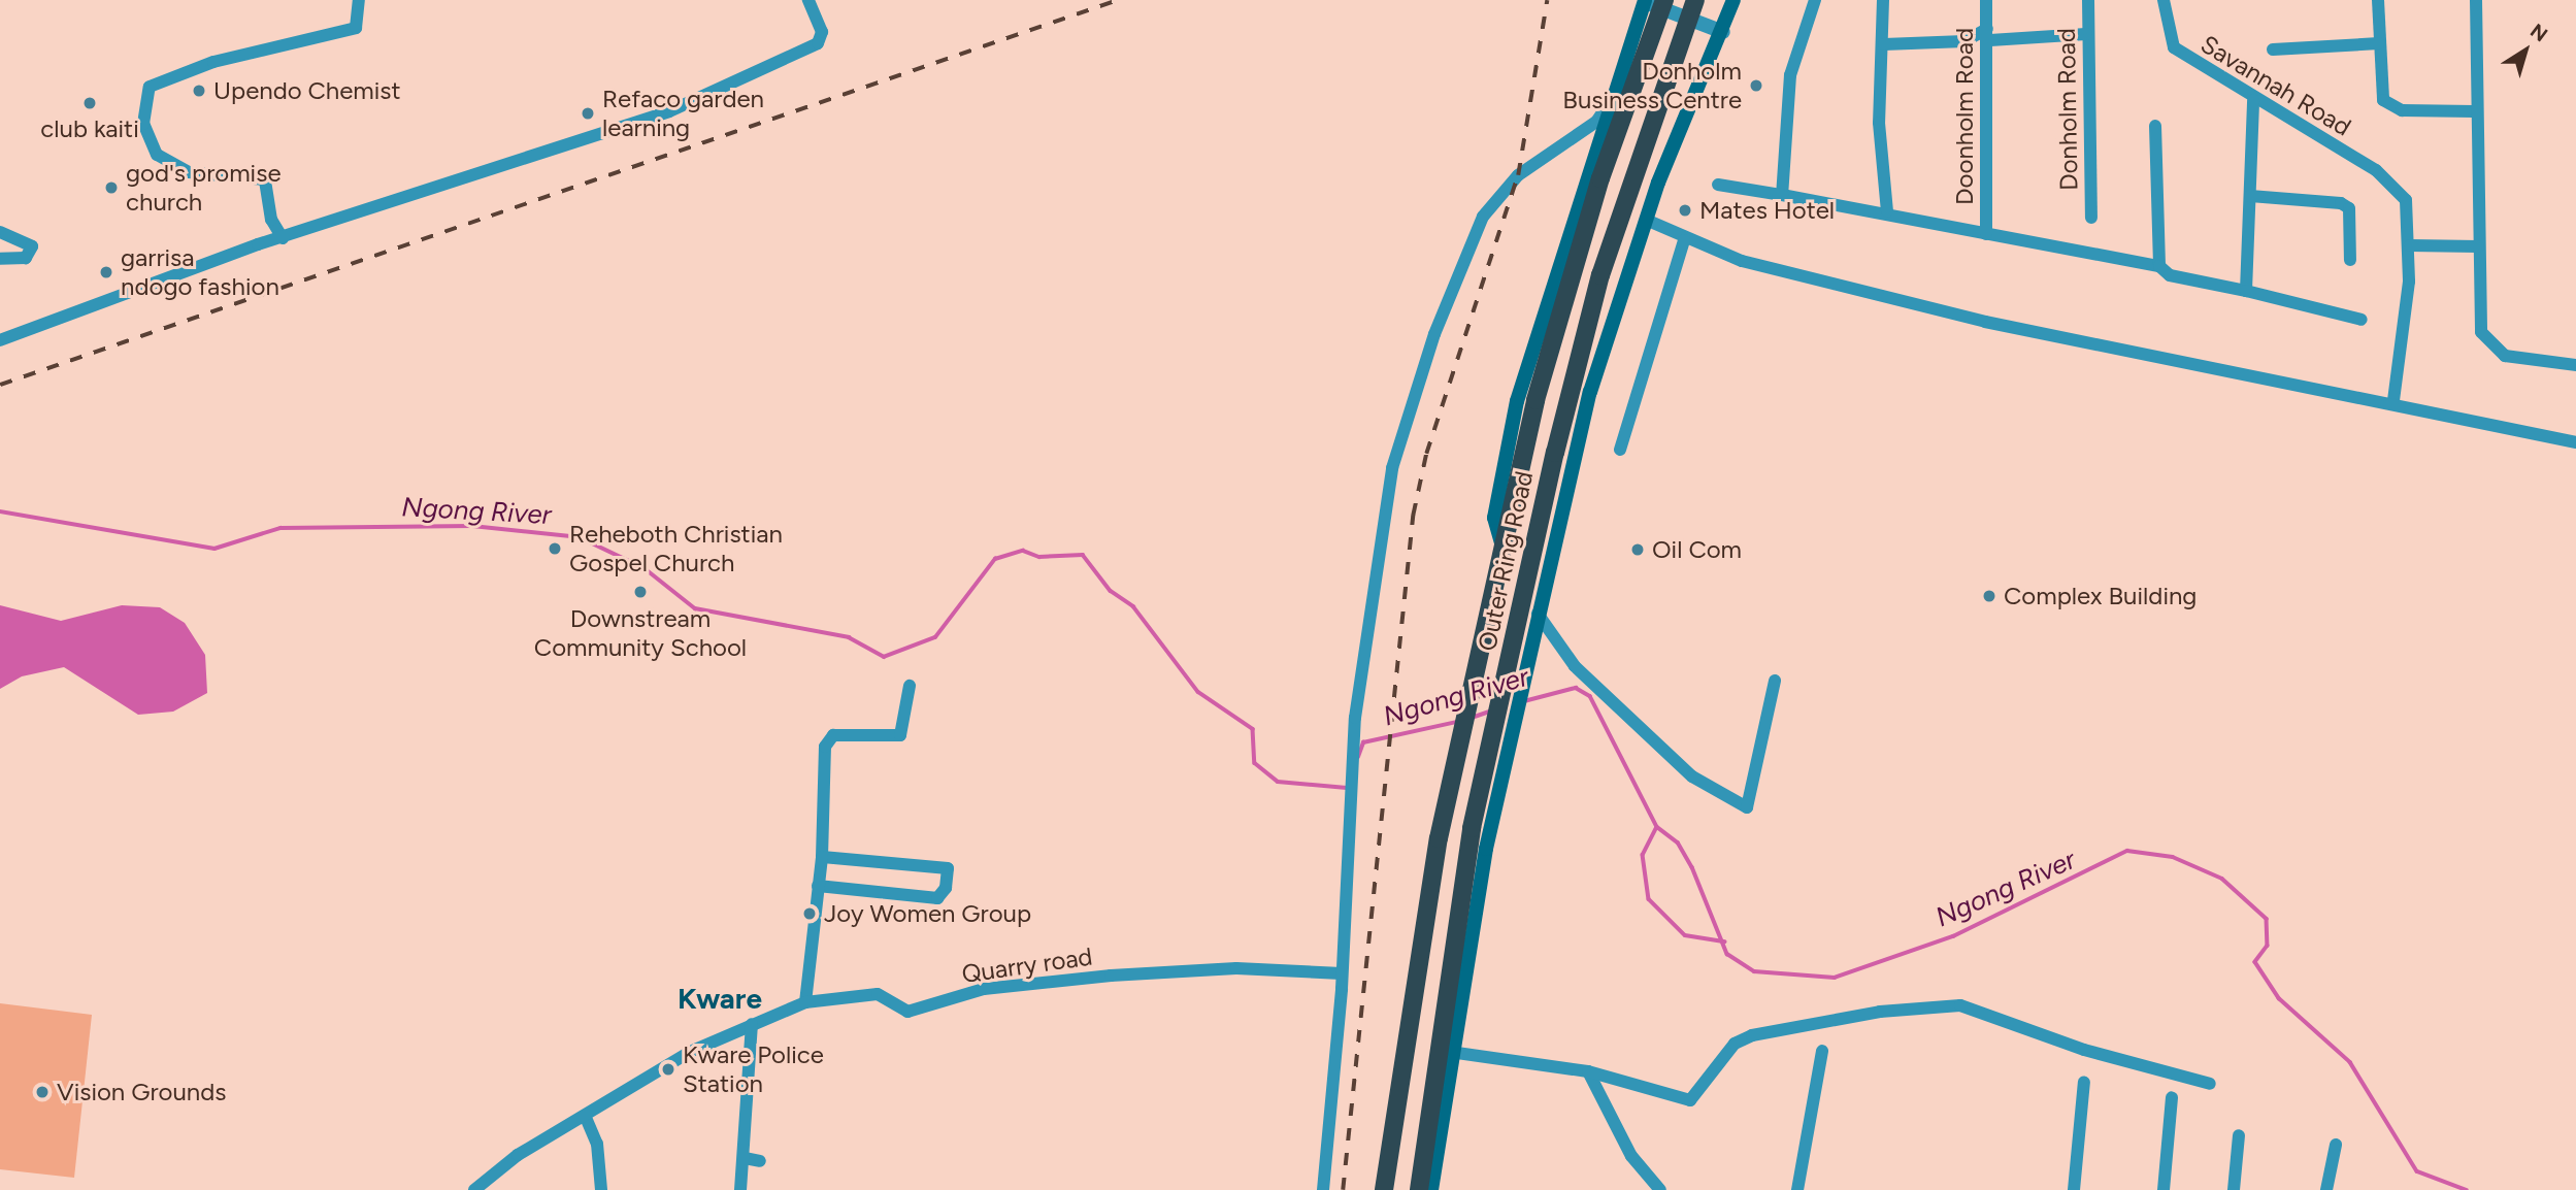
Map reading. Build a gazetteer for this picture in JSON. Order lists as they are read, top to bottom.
{
  "streets": {
    "main road": ["Outer Ring Road"],
    "street": [
      "Savannah Road",
      "Donholm Road",
      "Doonholm Road",
      "Quarry road"
    ]
  },
  "districts": ["Kware"],
  "water": ["Ngong River"],
  "places": [
    "Donholm Business Centre",
    "Upendo Chemist",
    "club kaiti",
    "Refaco garden learning",
    "god's promise church",
    "Mates Hotel",
    "garrisa ndogo fashion",
    "Reheboth Christian Gospel Church",
    "Oil Com",
    "Downstream Community School",
    "Complex Building",
    "Joy Women Group",
    "Kware Police Station",
    "Vision Grounds"
  ],
  "north": "top right"
}
